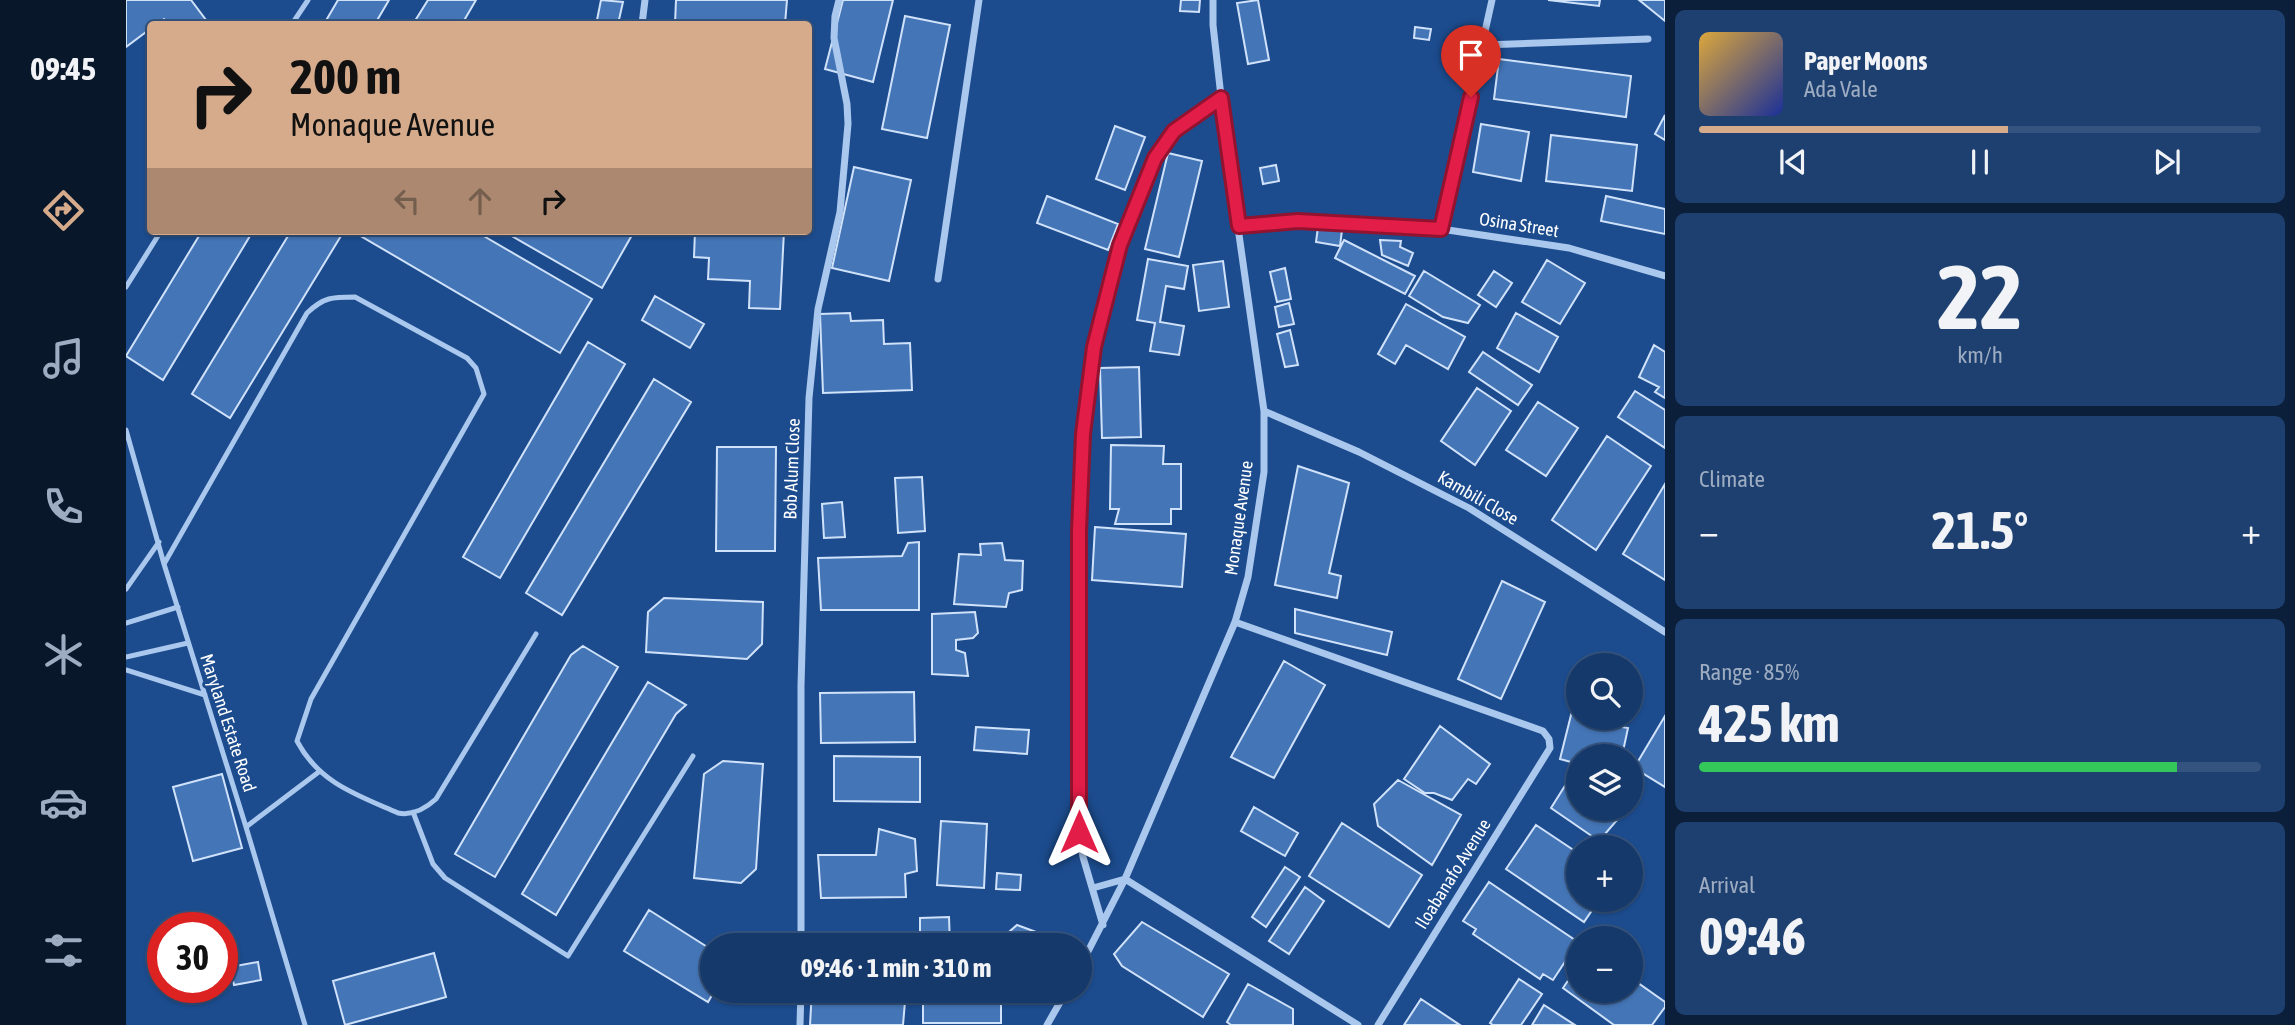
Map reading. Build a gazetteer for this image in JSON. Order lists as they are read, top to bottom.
{
  "streets": {
    "street": [
      "Osina Street",
      "Bob Alum Close",
      "Kambili Close",
      "Monaque Avenue",
      "Iloabanafo Avenue"
    ],
    "lane": ["Maryland Estate Road"]
  },
  "crossings": [
    ["Osina Street", "Monaque Avenue"],
    ["Kambili Close", "Monaque Avenue"],
    ["Monaque Avenue", "Iloabanafo Avenue"]
  ],
  "page": {
    "tabs": "09:45",
    "turn": ["200 m", "Monaque Avenue"],
    "song": ["Paper Moons", "Ada Vale"],
    "tile": [
      ["22", "km/h"],
      "Climate",
      ["Range · 85%", "425 km"],
      ["Arrival", "09:46"]
    ],
    "heat": ["−", "21.5°", "+"],
    "map_buttons": ["+", "−"],
    "limit": "30",
    "trip": "09:46 · 1 min · 310 m"
  }
}
